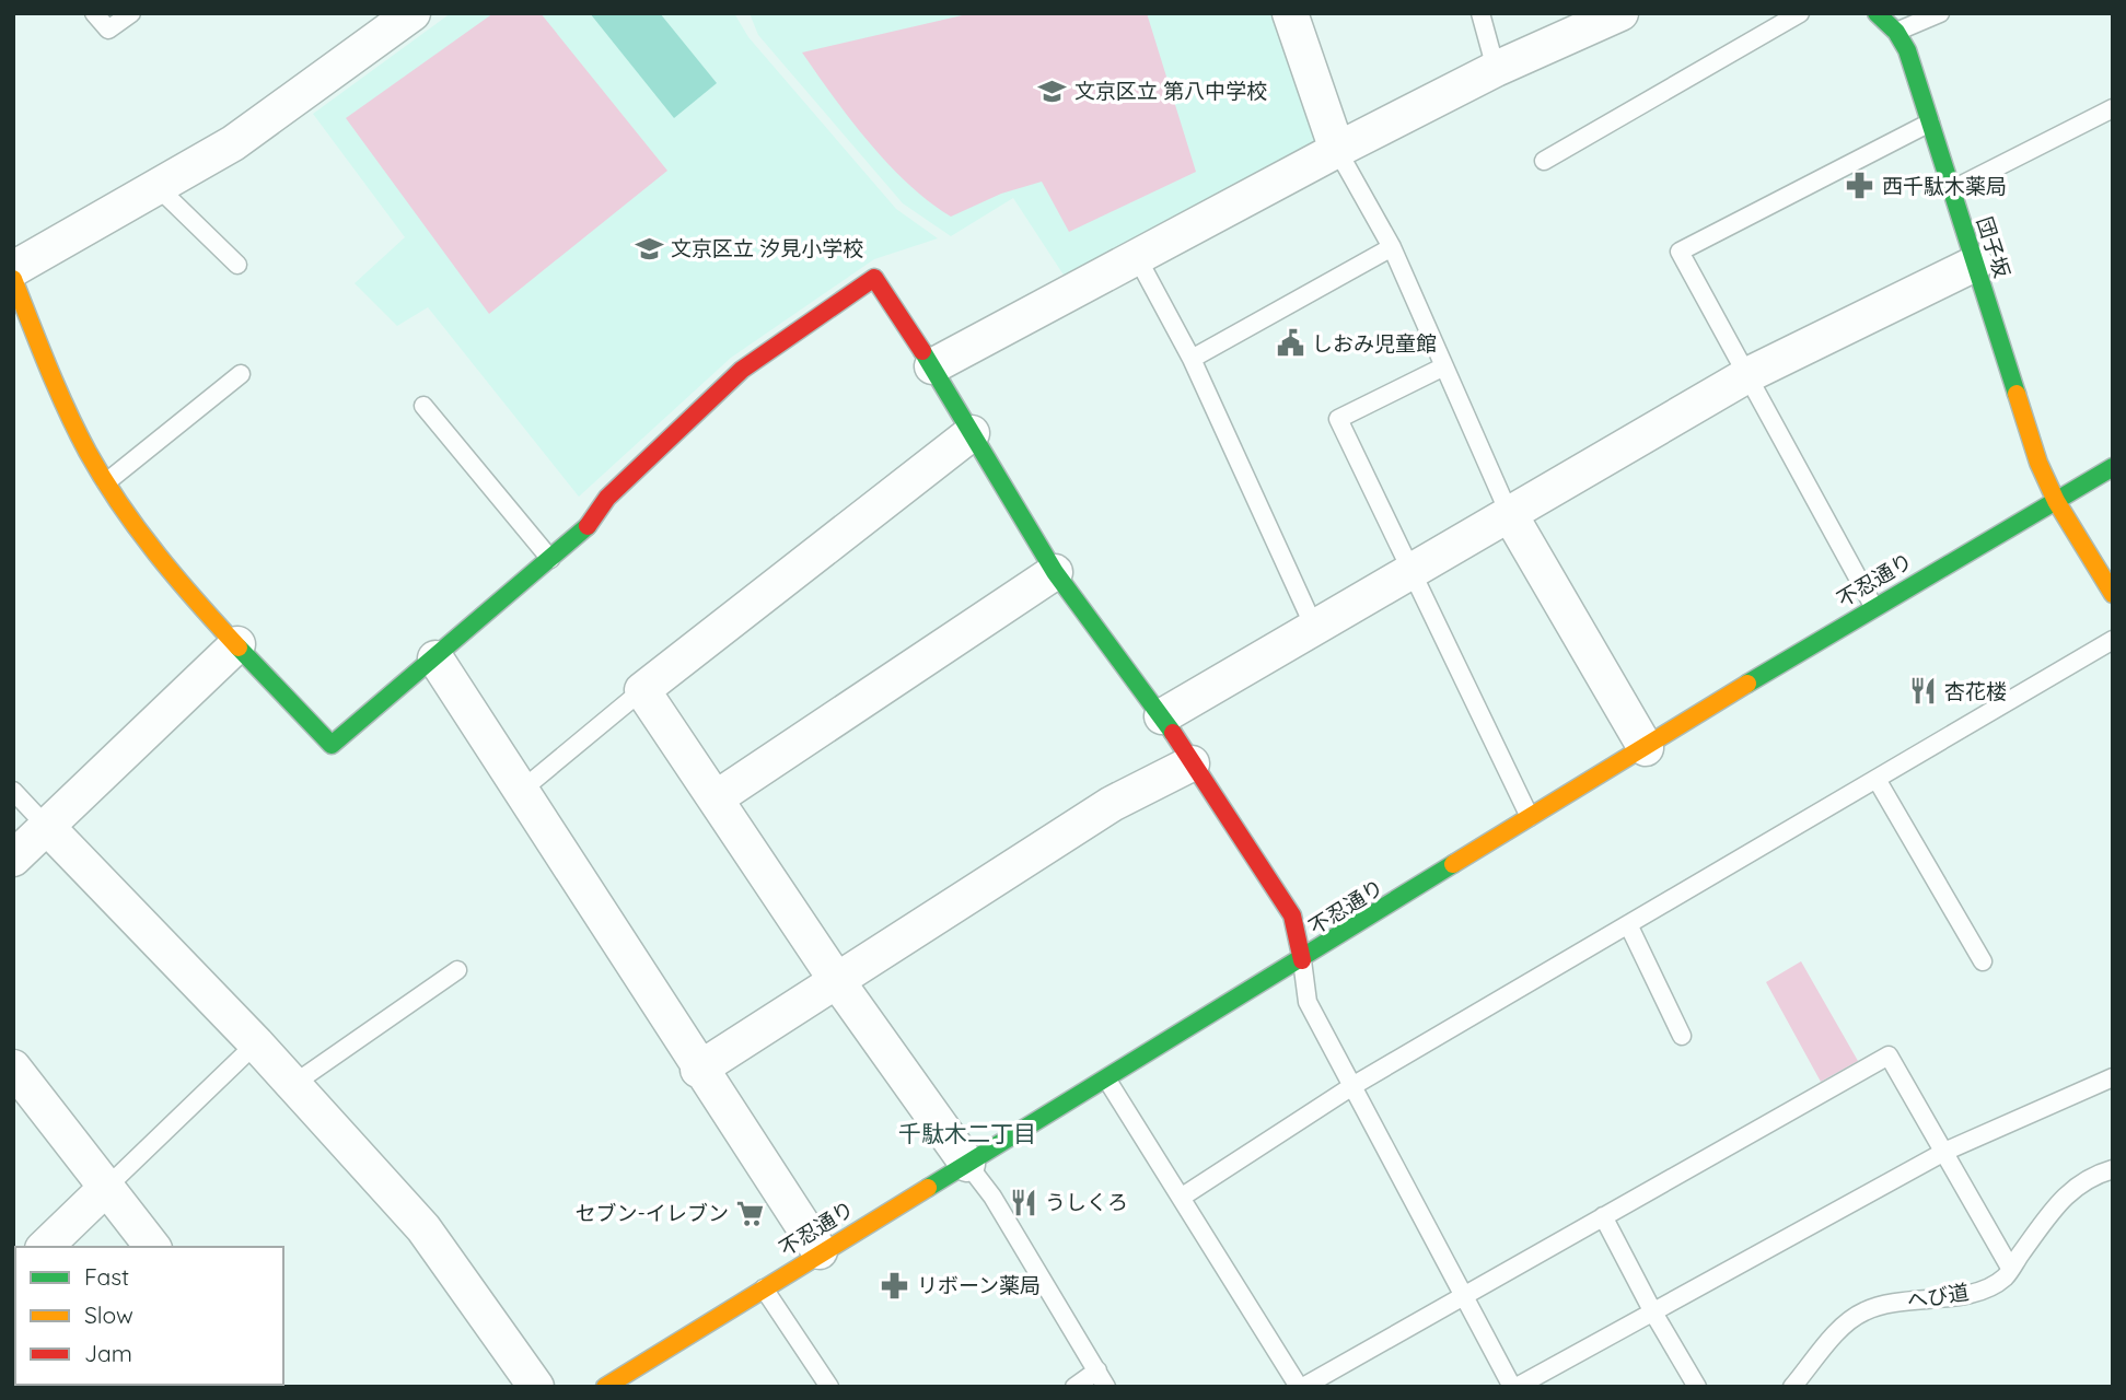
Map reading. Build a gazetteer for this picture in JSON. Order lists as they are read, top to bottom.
{
  "streets": {
    "main road": ["団子坂", "不忍通り"],
    "lane": ["へび道"]
  },
  "crossings": [
    ["団子坂", "不忍通り"]
  ],
  "districts": ["千駄木二丁目"],
  "places": {
    "school or university": ["文京区立 第八中学校", "文京区立 汐見小学校"],
    "pharmacy": ["西千駄木薬局", "リボーン薬局"],
    "public building": ["しおみ児童館"],
    "restaurant": ["杏花楼", "うしくろ"],
    "supermarket": ["セブン-イレブン"]
  },
  "legend": ["Fast", "Slow", "Jam"]
}
